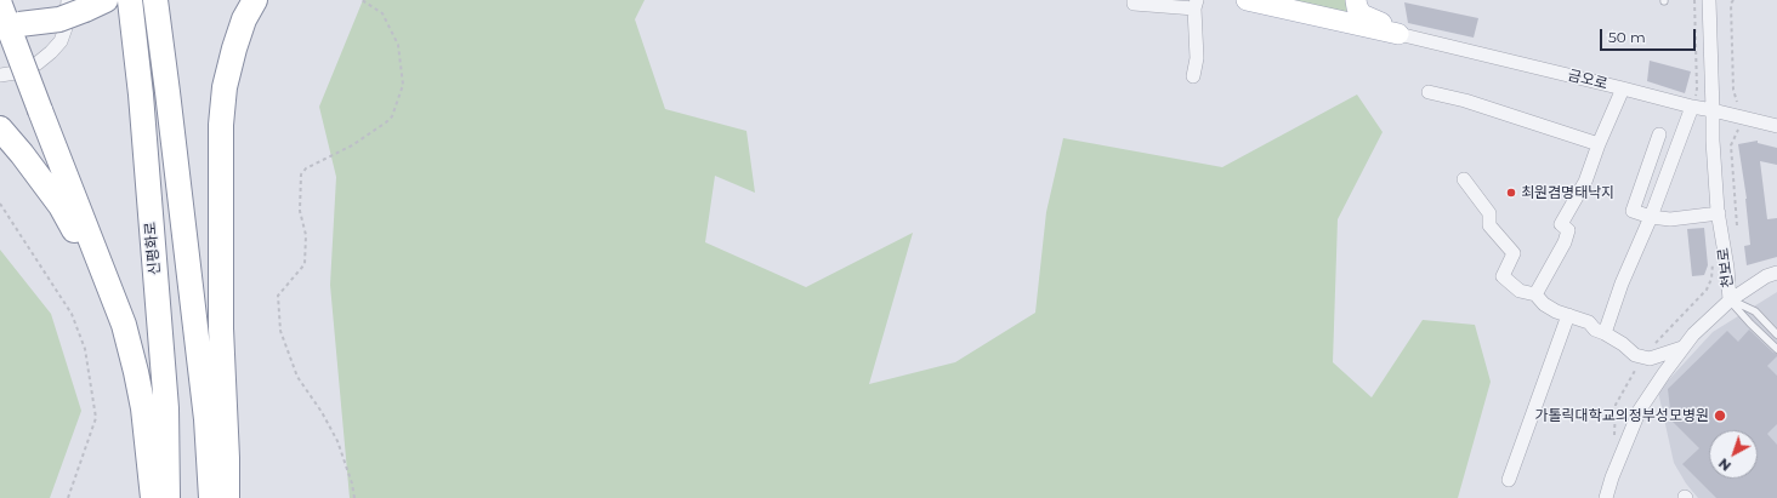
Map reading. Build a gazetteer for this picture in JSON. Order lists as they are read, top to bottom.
{
  "streets": {
    "highway": ["신평화로"],
    "street": ["금오로", "천보로"]
  },
  "crossings": [
    ["금오로", "천보로"]
  ],
  "places": ["최원겸명태낙지", "가톨릭대학교의정부성모병원"],
  "scale_bar": "50 m",
  "north": "bottom left"
}
